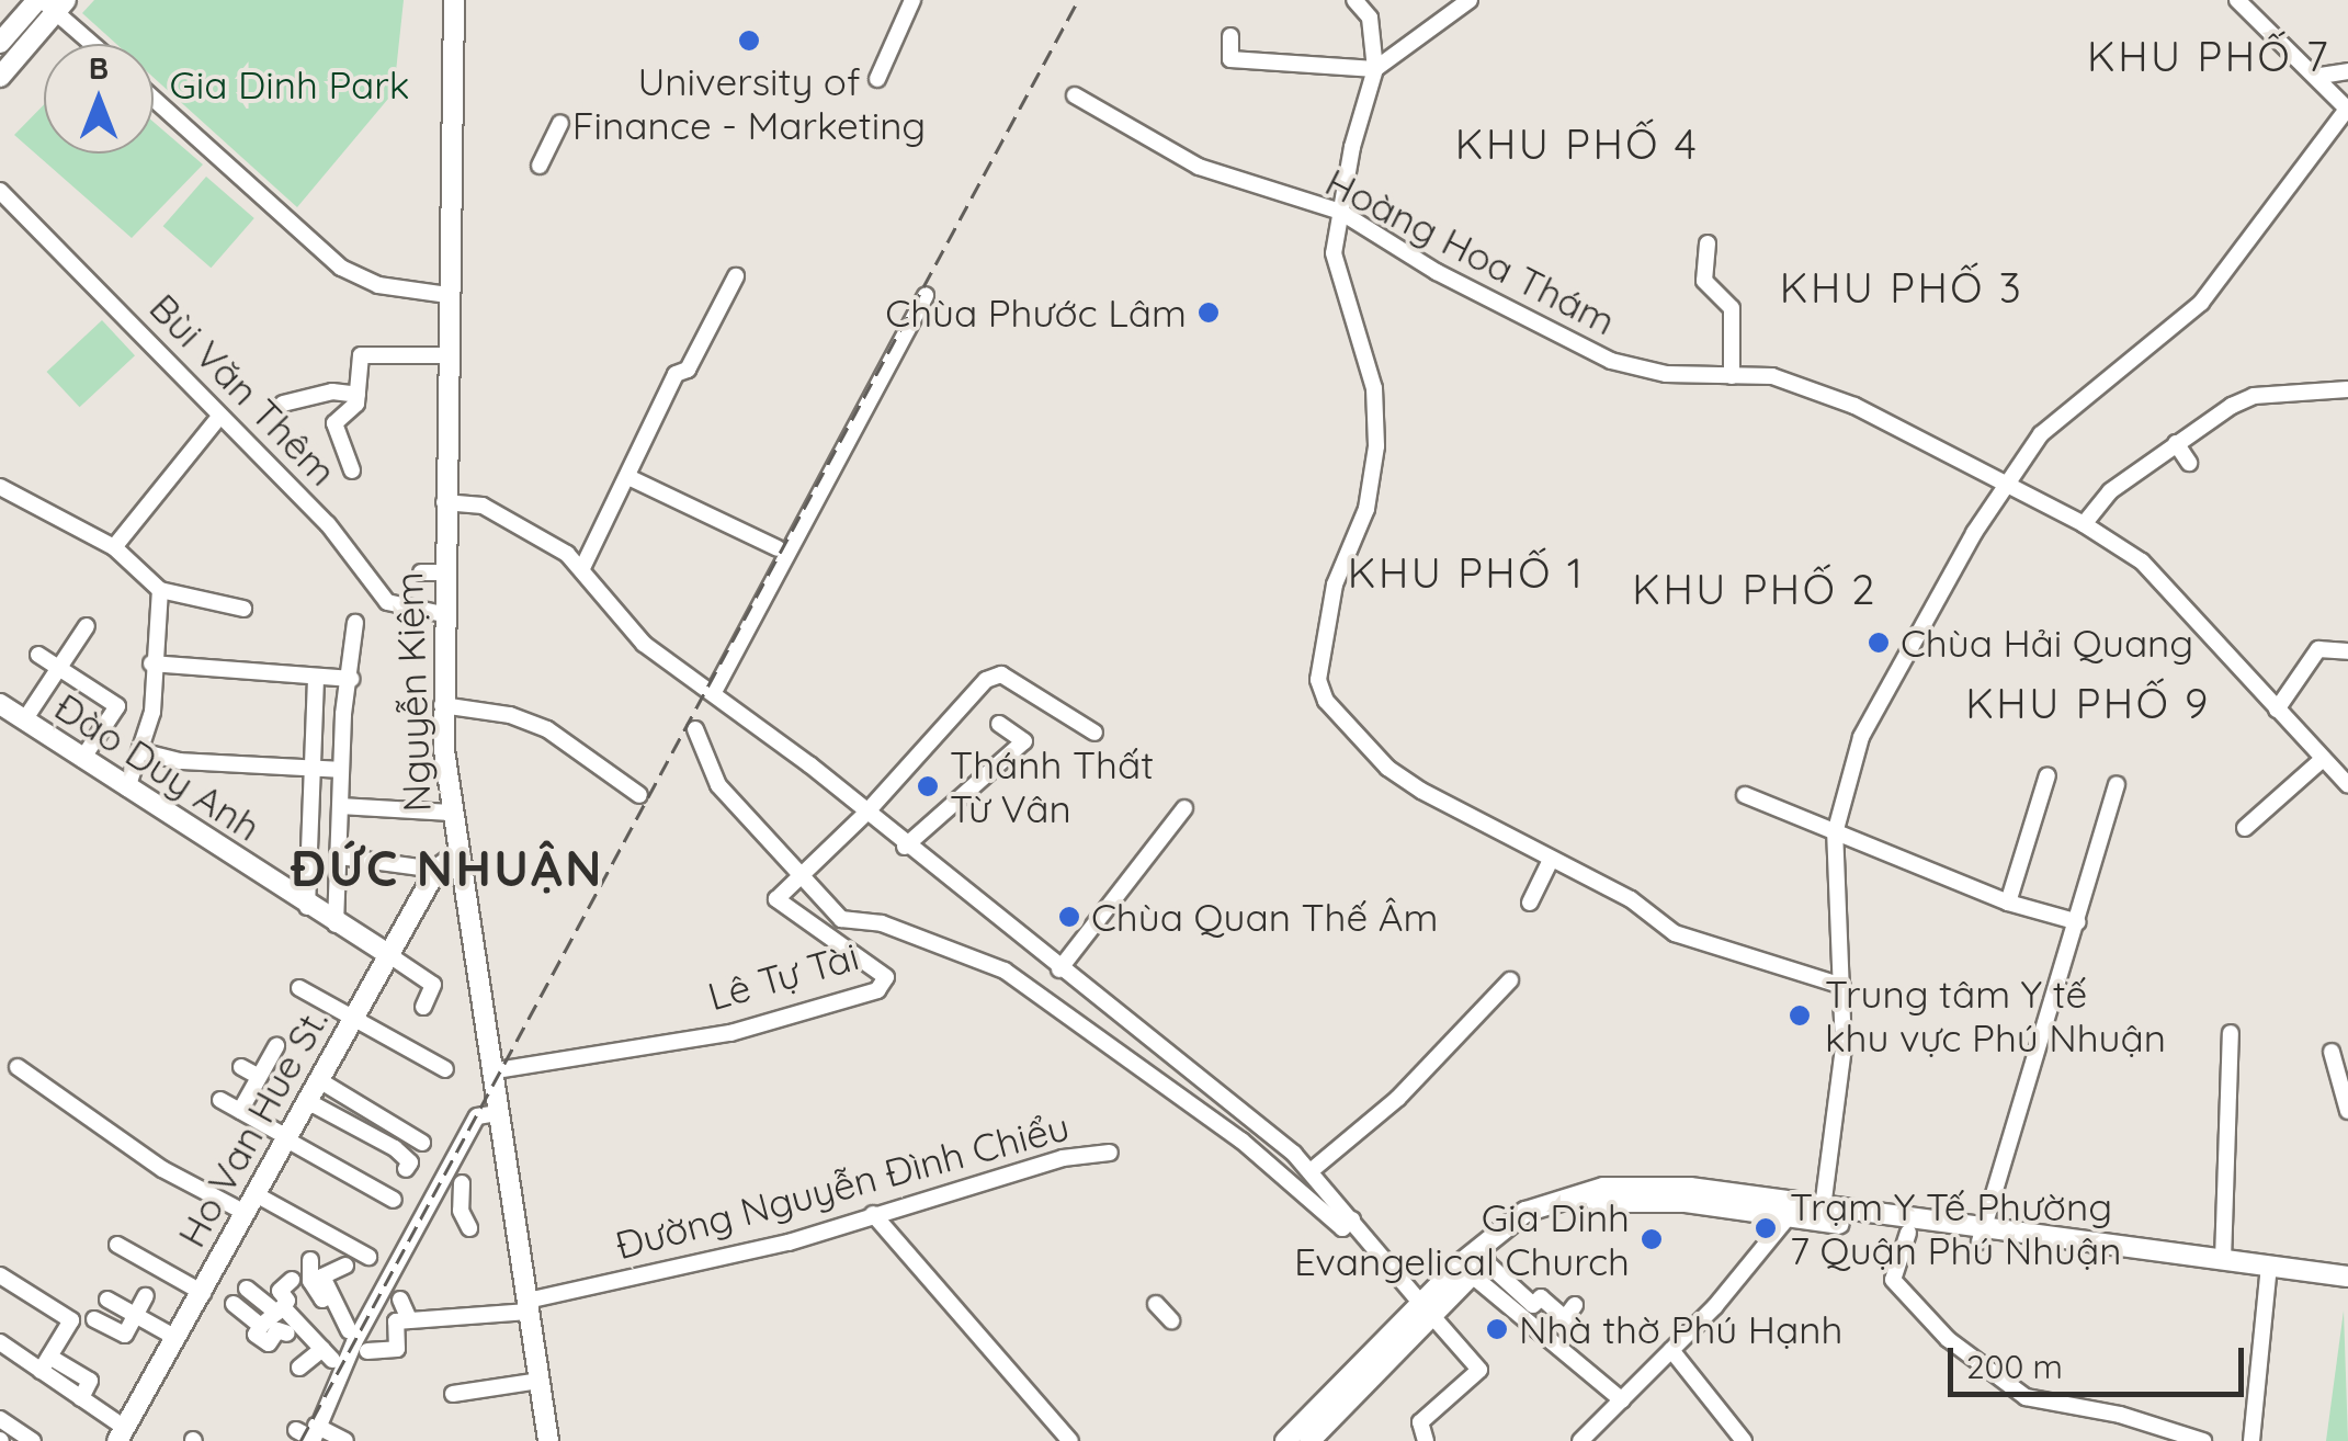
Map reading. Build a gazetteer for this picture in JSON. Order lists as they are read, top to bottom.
{
  "streets": {
    "main road": ["Nguyễn Kiệm", "Đào Duy Anh", "Ho Van Hue St."],
    "street": [
      "Hoàng Hoa Thám",
      "Bùi Văn Thêm",
      "Lê Tự Tài",
      "Đường Nguyễn Đình Chiểu"
    ]
  },
  "crossings": [
    ["Bùi Văn Thêm", "Nguyễn Kiệm"],
    ["Nguyễn Kiệm", "Ho Van Hue St."],
    ["Nguyễn Kiệm", "Đường Nguyễn Đình Chiểu"],
    ["Đào Duy Anh", "Ho Van Hue St."]
  ],
  "districts": [
    "KHU PHỐ 7",
    "KHU PHỐ 4",
    "KHU PHỐ 3",
    "KHU PHỐ 1",
    "KHU PHỐ 2",
    "KHU PHỐ 9",
    "ĐỨC NHUẬN"
  ],
  "parks": ["Gia Dinh Park"],
  "places": [
    "University of Finance - Marketing",
    "Chùa Phước Lâm",
    "Chùa Hải Quang",
    "Thánh Thất Từ Vân",
    "Chùa Quan Thế Âm",
    "Trung tâm Y tế khu vực Phú Nhuận",
    "Trạm Y Tế Phường 7 Quận Phú Nhuận",
    "Gia Dinh Evangelical Church",
    "Nhà thờ Phú Hạnh"
  ],
  "scale_bar": "200 m",
  "north": "top"
}
